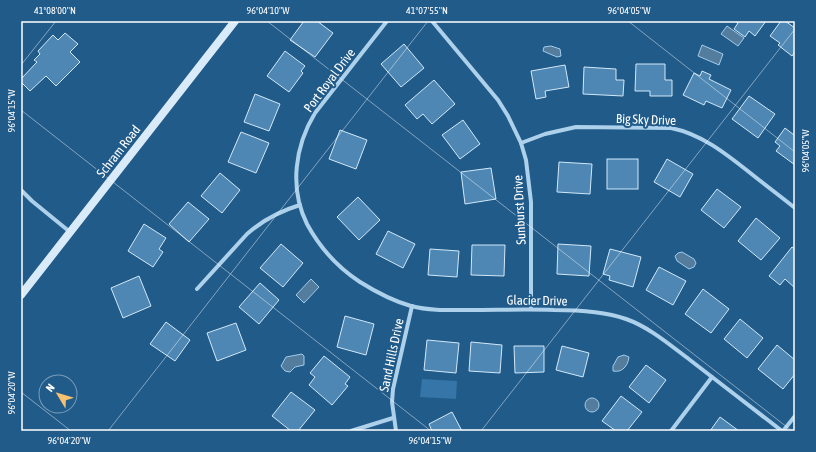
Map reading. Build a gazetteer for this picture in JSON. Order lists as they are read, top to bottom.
{
  "streets": {
    "main road": ["Schram Road"],
    "street": [
      "Port Royal Drive",
      "Big Sky Drive",
      "Sunburst Drive",
      "Glacier Drive",
      "Sand Hills Drive"
    ]
  },
  "crossings": [
    ["Port Royal Drive", "Glacier Drive"],
    ["Big Sky Drive", "Sunburst Drive"],
    ["Sunburst Drive", "Glacier Drive"],
    ["Glacier Drive", "Sand Hills Drive"]
  ],
  "north": "top left",
  "coordinates": [
    "41°08'00\"N",
    "96°04'10\"W",
    "41°07'55\"N",
    "96°04'05\"W",
    "96°04'15\"W",
    "96°04'20\"W"
  ]
}
